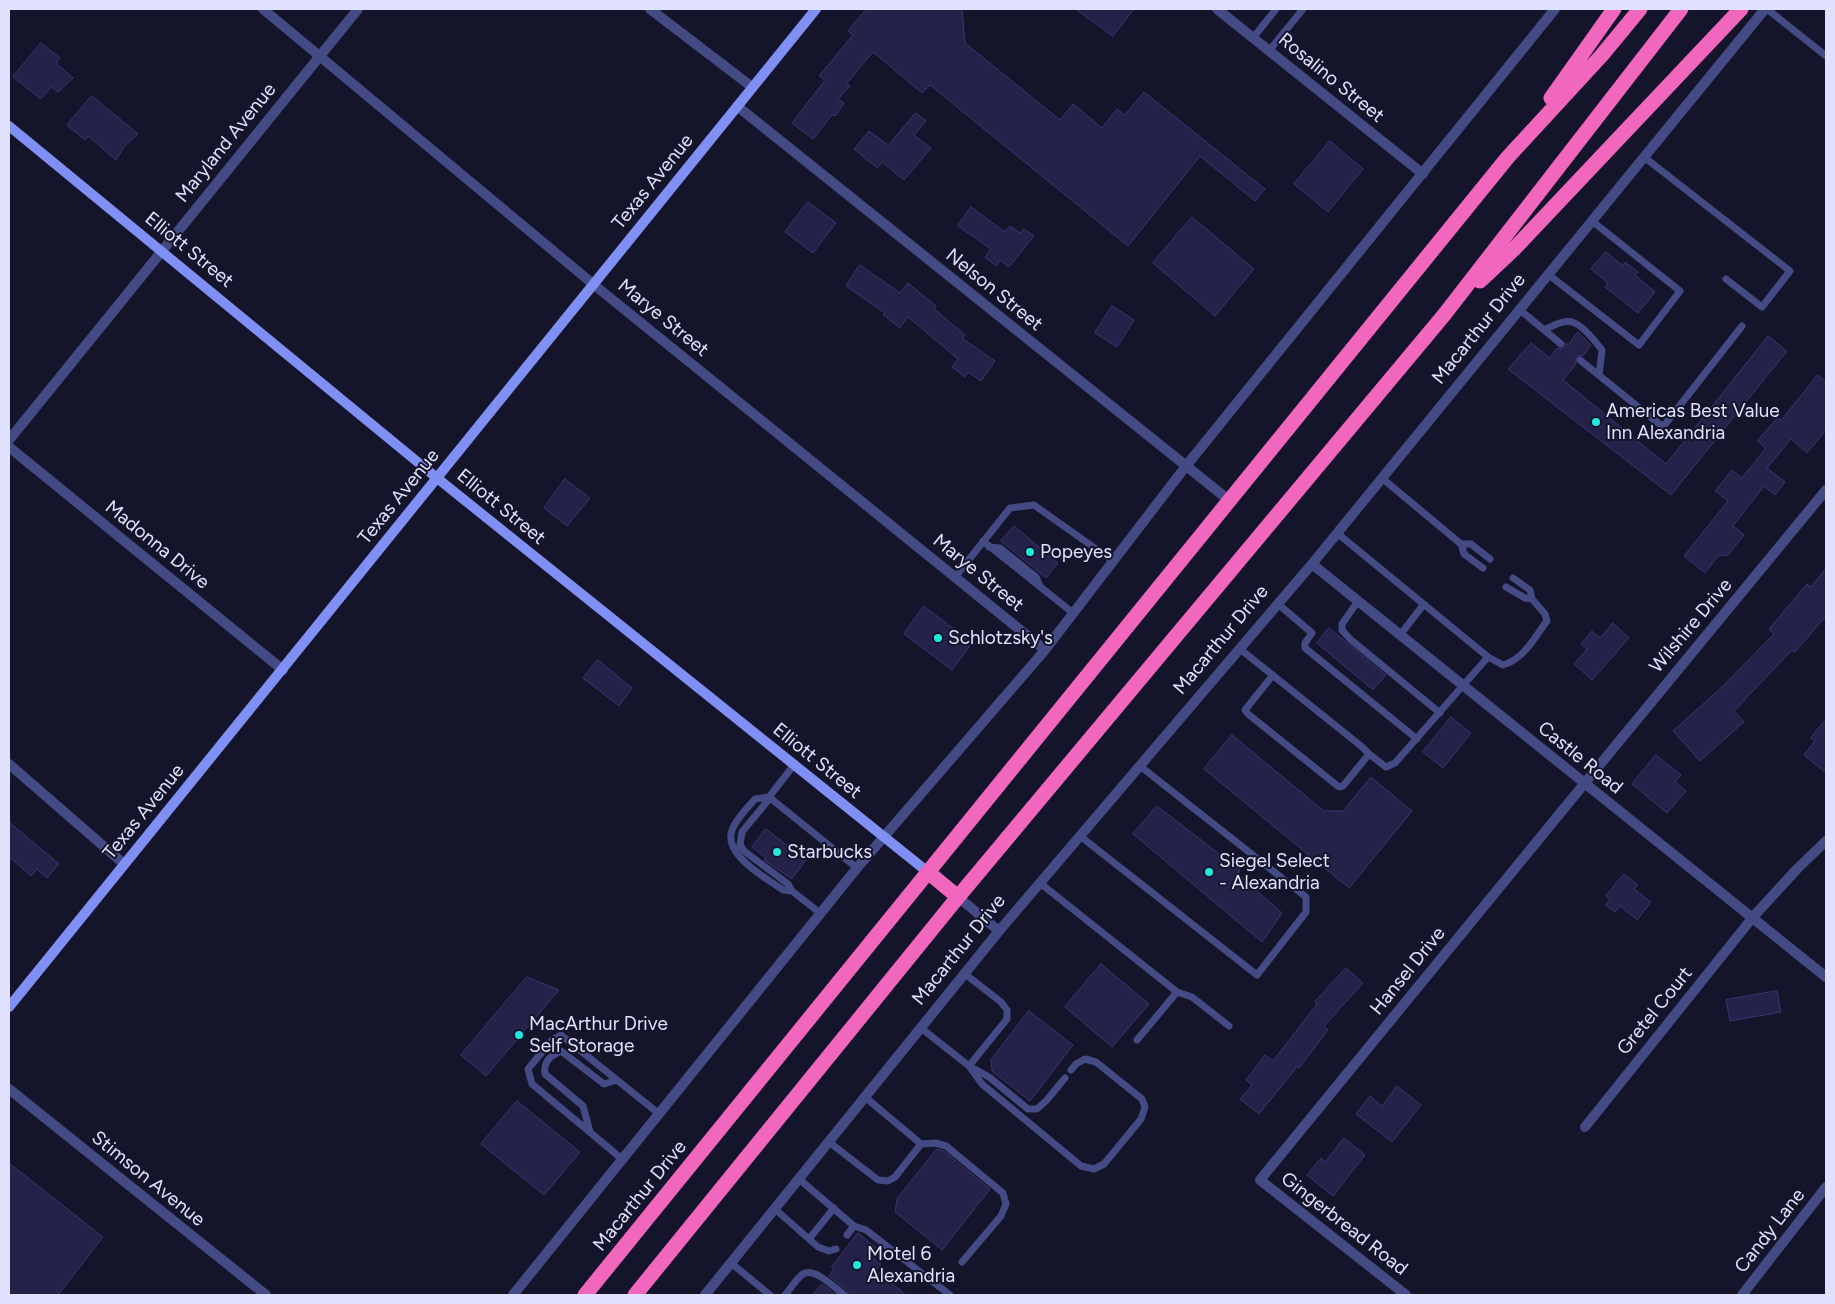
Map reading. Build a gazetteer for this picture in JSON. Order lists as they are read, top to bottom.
{
  "streets": {
    "highway": ["Macarthur Drive"],
    "street": [
      "Rosalino Street",
      "Maryland Avenue",
      "Texas Avenue",
      "Elliott Street",
      "Nelson Street",
      "Marye Street",
      "Madonna Drive",
      "Wilshire Drive",
      "Castle Road",
      "Hansel Drive",
      "Gretel Court",
      "Stimson Avenue",
      "Gingerbread Road",
      "Candy Lane"
    ]
  },
  "crossings": [
    ["Rosalino Street", "Macarthur Drive"],
    ["Maryland Avenue", "Elliott Street"],
    ["Maryland Avenue", "Marye Street"],
    ["Texas Avenue", "Elliott Street"],
    ["Texas Avenue", "Nelson Street"],
    ["Texas Avenue", "Marye Street"],
    ["Texas Avenue", "Madonna Drive"],
    ["Elliott Street", "Macarthur Drive"],
    ["Nelson Street", "Macarthur Drive"],
    ["Marye Street", "Macarthur Drive"],
    ["Macarthur Drive", "Castle Road"],
    ["Wilshire Drive", "Castle Road"],
    ["Wilshire Drive", "Hansel Drive"],
    ["Castle Road", "Hansel Drive"],
    ["Castle Road", "Gretel Court"],
    ["Hansel Drive", "Gingerbread Road"]
  ],
  "places": [
    "Americas Best Value Inn Alexandria",
    "Popeyes",
    "Schlotzsky's",
    "Starbucks",
    "Siegel Select - Alexandria",
    "MacArthur Drive Self Storage",
    "Motel 6 Alexandria"
  ]
}
